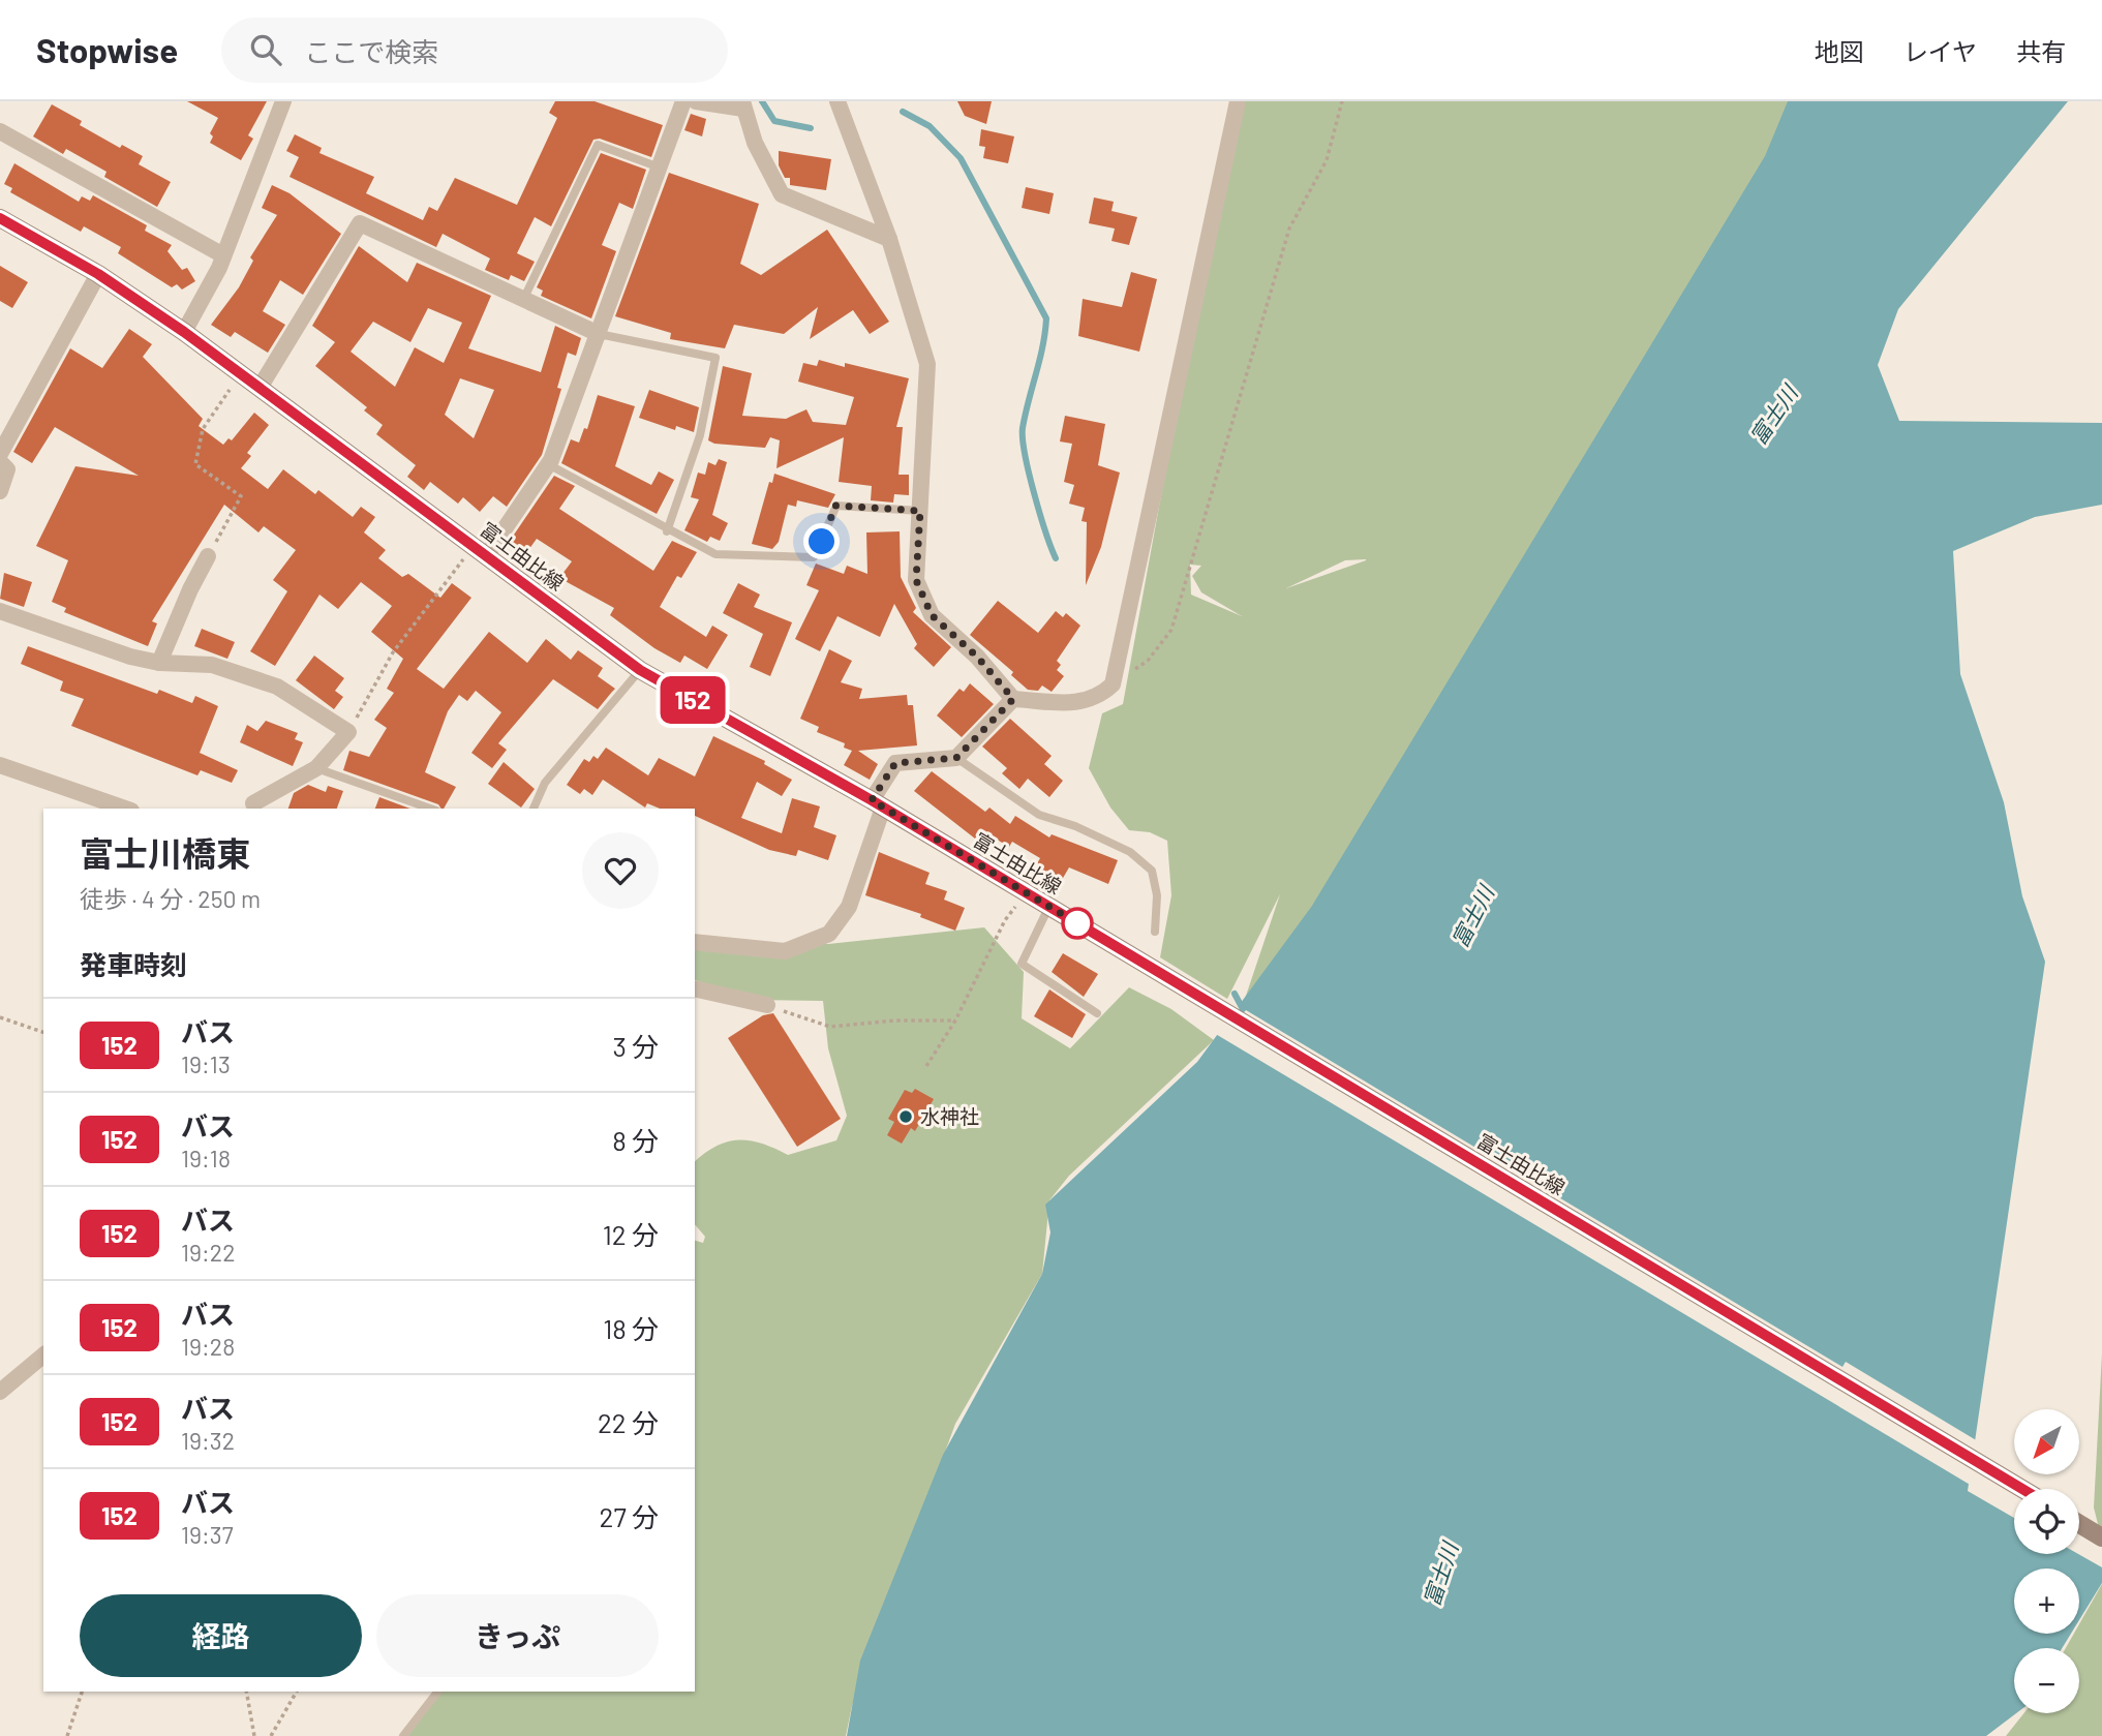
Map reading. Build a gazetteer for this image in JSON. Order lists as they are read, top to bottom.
{
  "streets": {
    "main road": ["富士由比線"]
  },
  "water": ["富士川"],
  "places": ["水神社"],
  "lines": ["bus line 152"],
  "north": "bottom left",
  "page": {
    "header": "Stopwise",
    "search": "ここで検索",
    "nav": ["地図", "レイヤ", "共有"],
    "on_map": "152",
    "heading": [
      ["富士川橋東", "徒歩 · 4 分 · 250 m"],
      "発車時刻"
    ],
    "list": [
      {
        "mark": "152",
        "name": "バス",
        "note": "19:13",
        "value": "3 分"
      },
      {
        "mark": "152",
        "name": "バス",
        "note": "19:18",
        "value": "8 分"
      },
      {
        "mark": "152",
        "name": "バス",
        "note": "19:22",
        "value": "12 分"
      },
      {
        "mark": "152",
        "name": "バス",
        "note": "19:28",
        "value": "18 分"
      },
      {
        "mark": "152",
        "name": "バス",
        "note": "19:32",
        "value": "22 分"
      },
      {
        "mark": "152",
        "name": "バス",
        "note": "19:37",
        "value": "27 分"
      }
    ],
    "map_buttons": ["+", "−"],
    "buttons": ["経路", "きっぷ"]
  }
}
